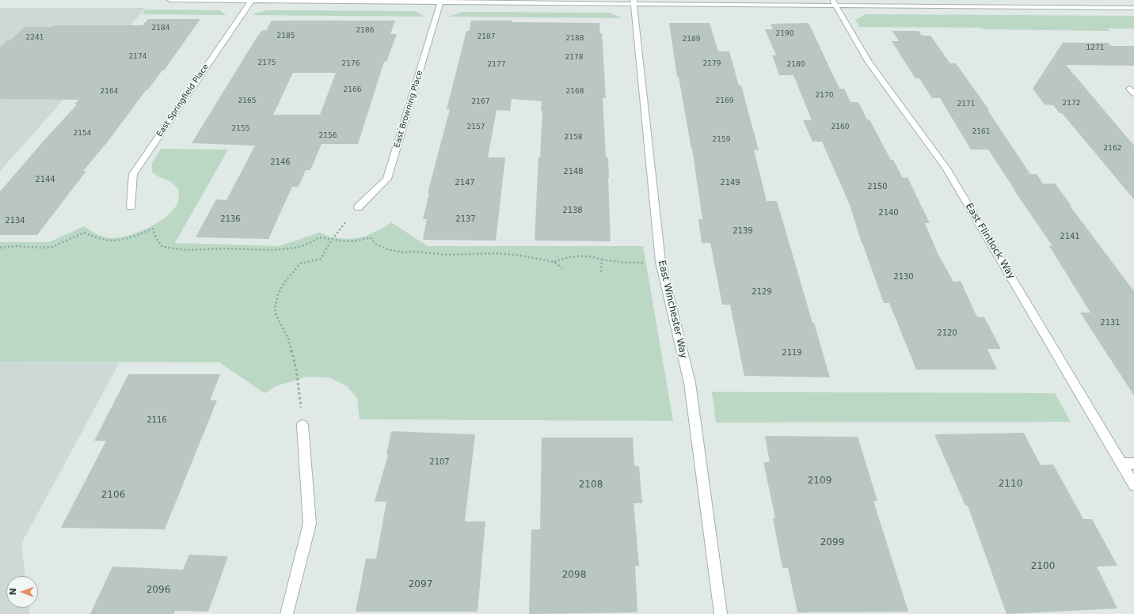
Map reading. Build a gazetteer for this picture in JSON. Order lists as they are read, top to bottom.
{
  "streets": {
    "street": [
      "East Springfield Place",
      "East Browning Place",
      "East Flintlock Way",
      "East Winchester Way"
    ]
  },
  "house_numbers": [
    "2184",
    "2186",
    "2190",
    "2185",
    "2187",
    "2241",
    "2188",
    "2189",
    "1271",
    "2174",
    "2178",
    "2175",
    "2176",
    "2179",
    "2177",
    "2180",
    "2166",
    "2164",
    "2168",
    "2170",
    "2165",
    "2169",
    "2167",
    "2172",
    "2171",
    "2157",
    "2160",
    "2155",
    "2161",
    "2154",
    "2156",
    "2158",
    "2159",
    "2162",
    "2146",
    "2148",
    "2144",
    "2147",
    "2149",
    "2150",
    "2138",
    "2140",
    "2136",
    "2137",
    "2134",
    "2139",
    "2141",
    "2130",
    "2129",
    "2131",
    "2120",
    "2119",
    "2116",
    "2107",
    "2109",
    "2110",
    "2108",
    "2106",
    "2099",
    "2100",
    "2098",
    "2097",
    "2096"
  ],
  "north": "left"
}
